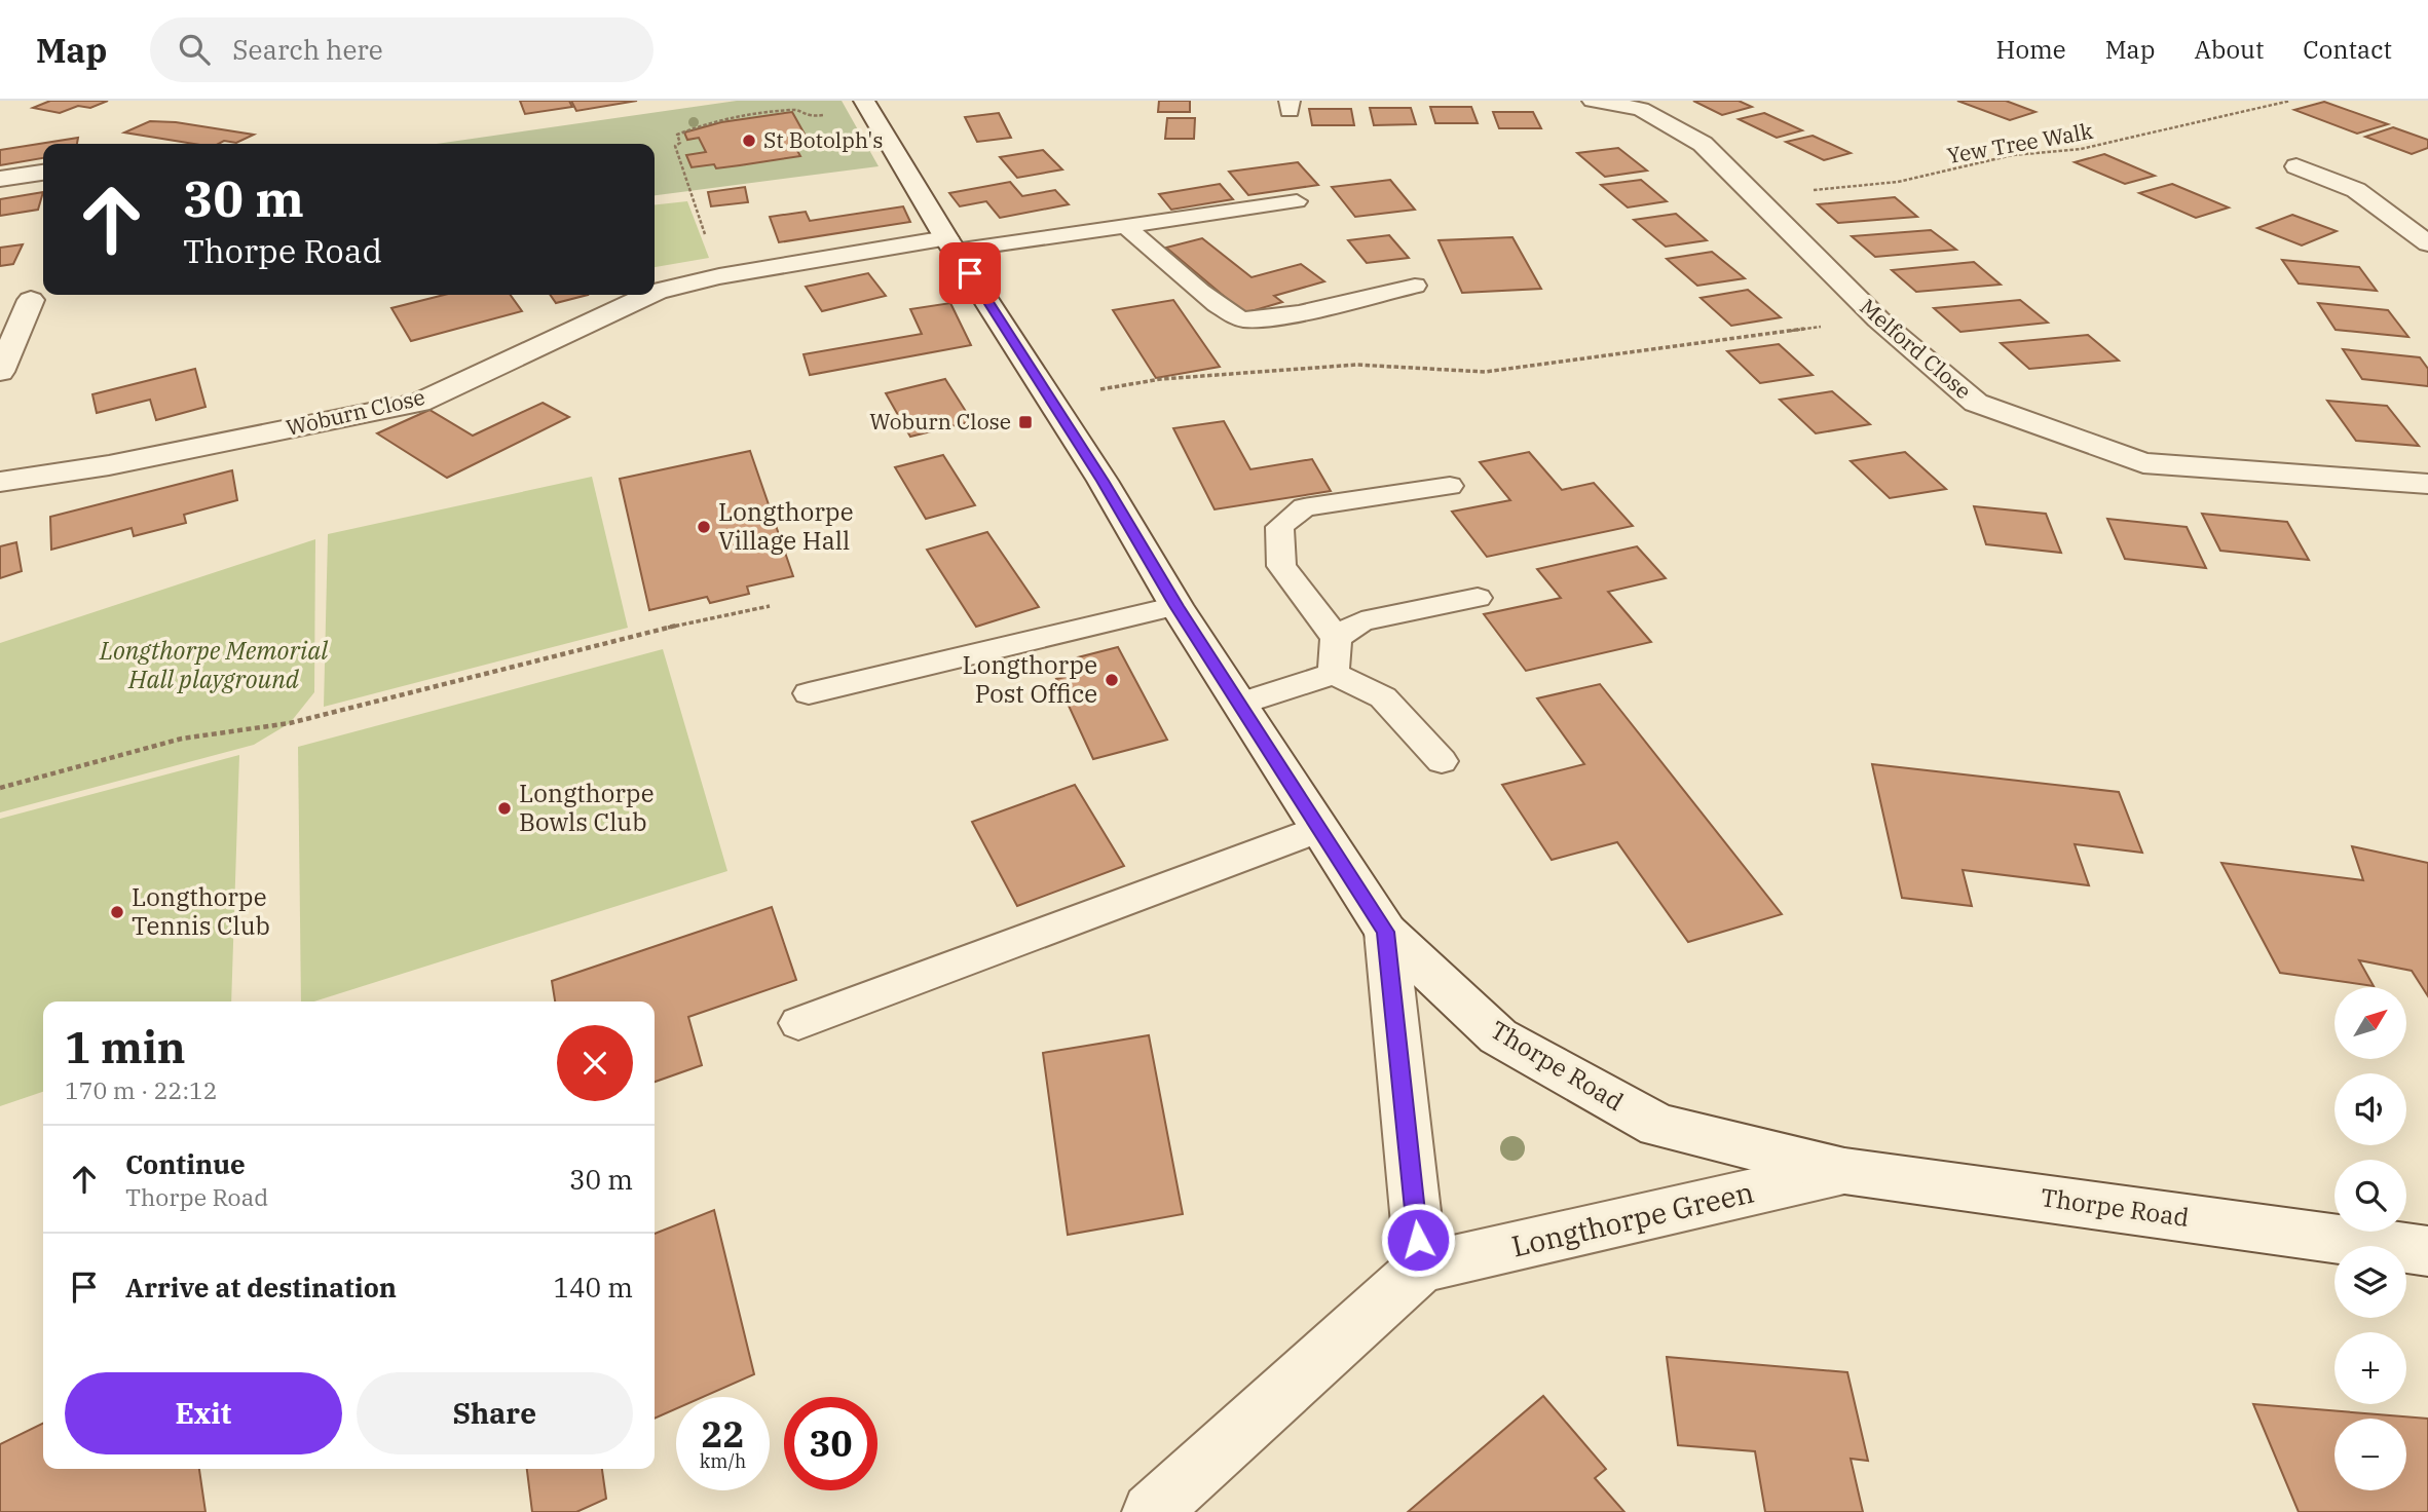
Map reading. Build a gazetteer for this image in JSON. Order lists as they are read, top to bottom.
{
  "streets": {
    "street": [
      "Melford Close",
      "Woburn Close",
      "Thorpe Road",
      "Longthorpe Green"
    ],
    "path": ["Yew Tree Walk"]
  },
  "crossings": [
    ["Yew Tree Walk", "Melford Close"],
    ["Woburn Close", "Thorpe Road"],
    ["Thorpe Road", "Longthorpe Green"]
  ],
  "parks": ["Longthorpe Memorial Hall playground"],
  "places": {
    "other": [
      "St Botolph's",
      "Longthorpe Village Hall",
      "Longthorpe Post Office",
      "Longthorpe Bowls Club",
      "Longthorpe Tennis Club"
    ],
    "transit": ["Woburn Close"]
  },
  "north": "top right",
  "page": {
    "header": "Map",
    "search": "Search here",
    "nav": [
      "Home",
      "Map",
      "About",
      "Contact"
    ],
    "turn": ["30 m", "Thorpe Road"],
    "map_buttons": ["+", "−"],
    "heading": ["1 min", "170 m · 22:12"],
    "list": [
      {
        "name": "Continue",
        "note": "Thorpe Road",
        "value": "30 m"
      },
      {
        "name": "Arrive at destination",
        "value": "140 m"
      }
    ],
    "buttons": ["Exit", "Share"],
    "speed": "22 km/h",
    "limit": "30"
  }
}
